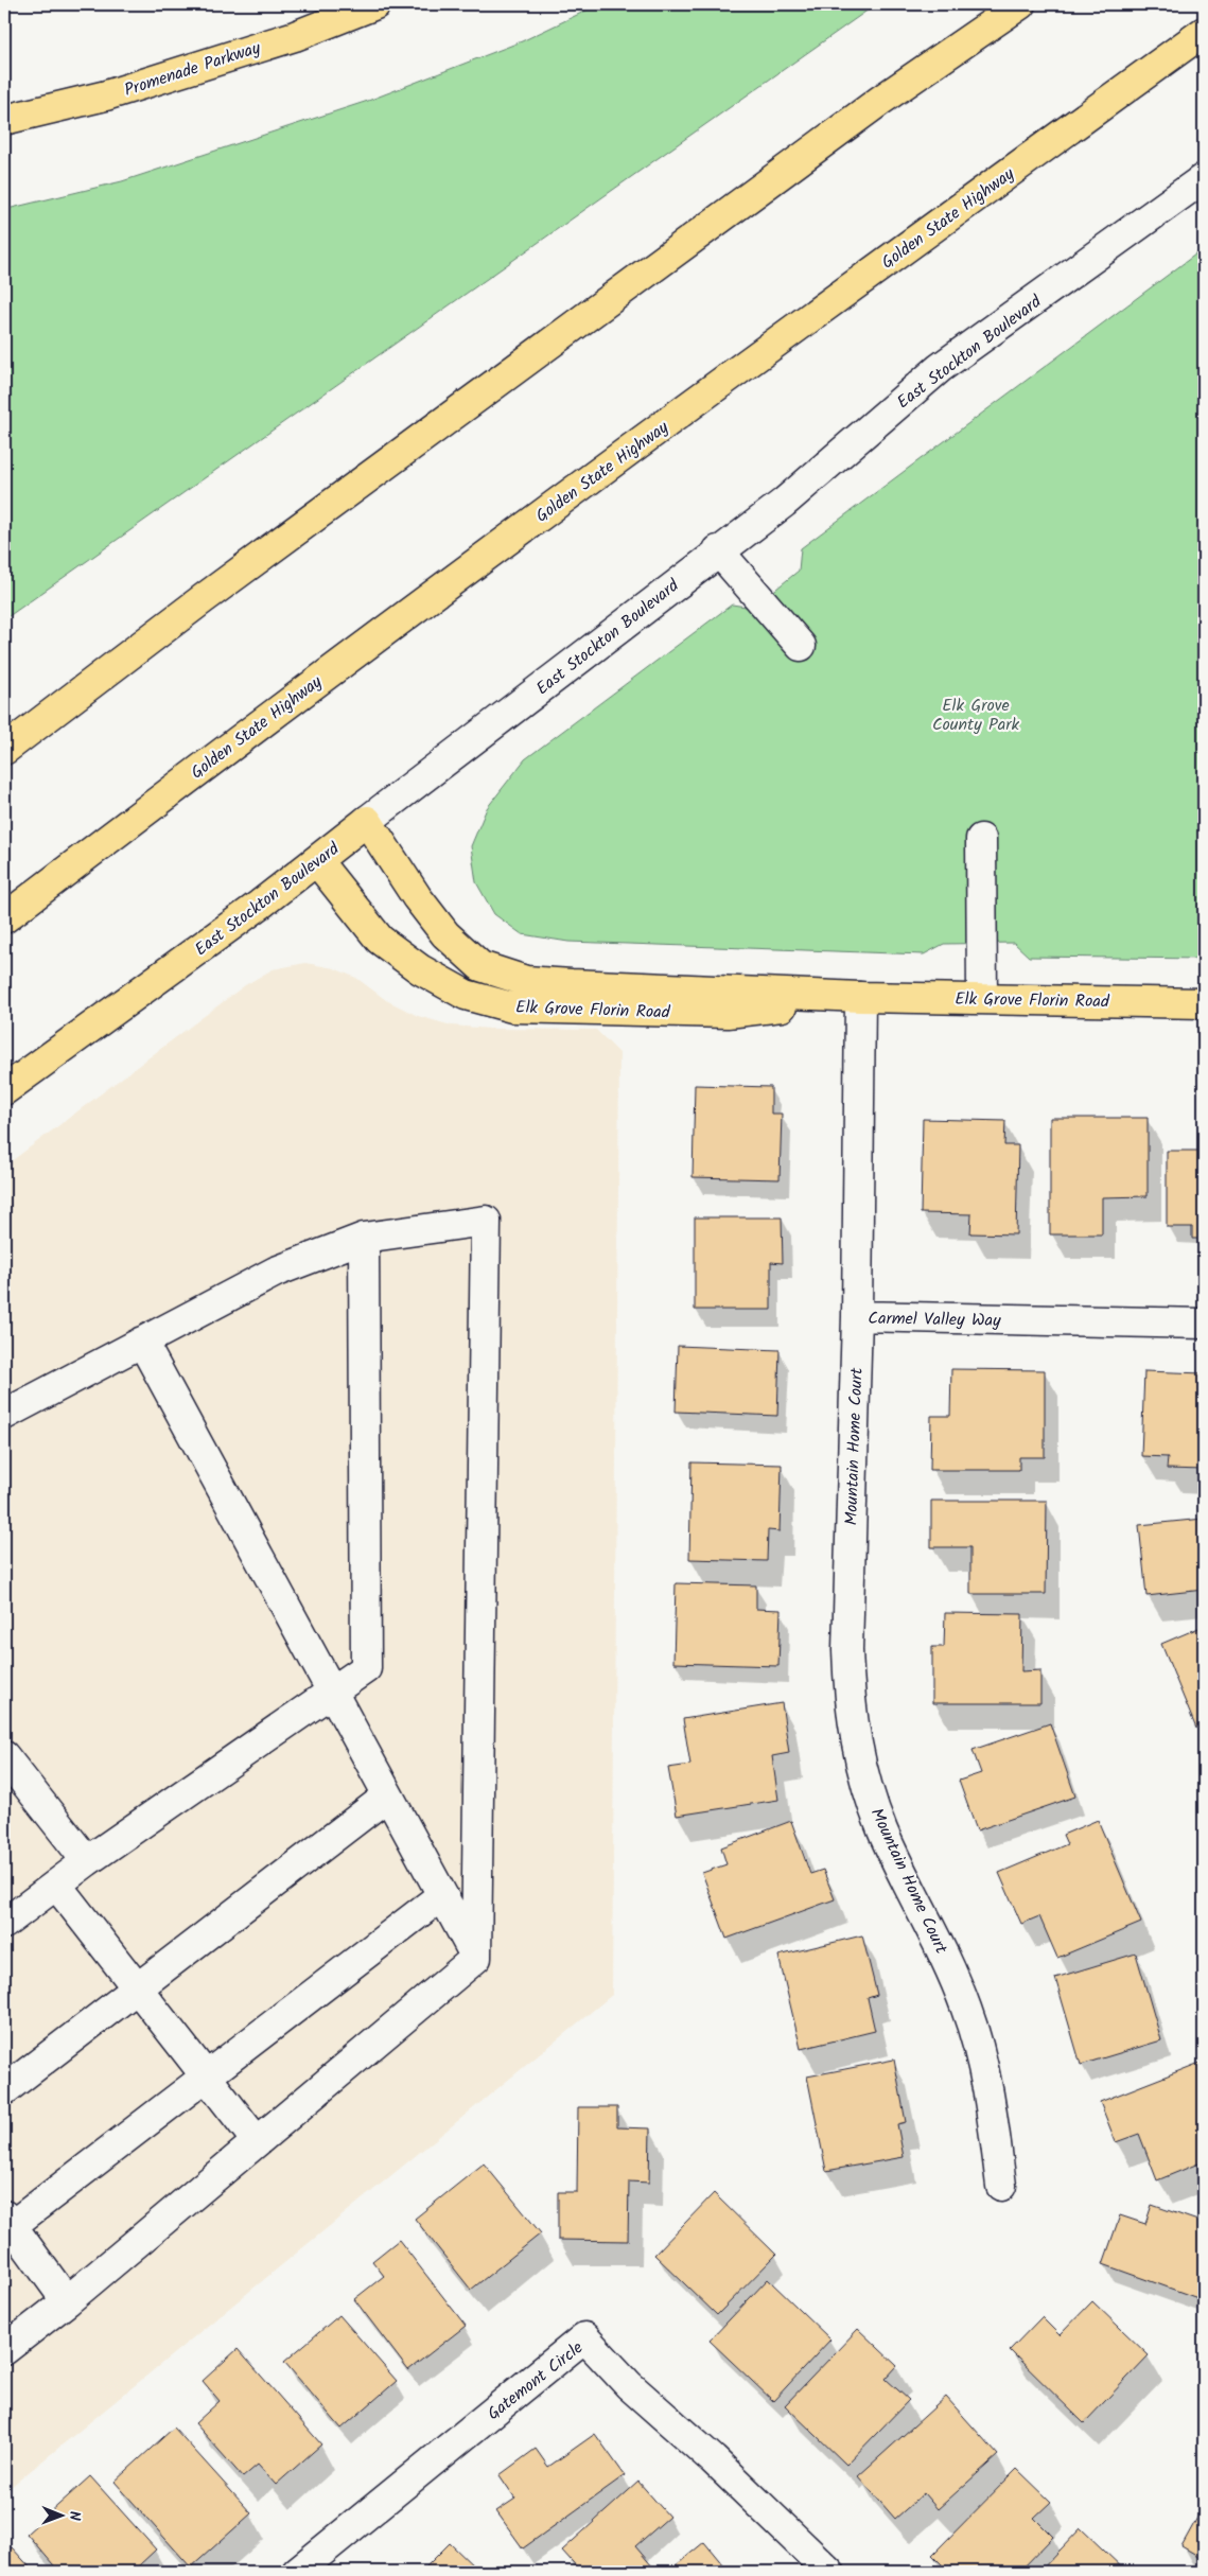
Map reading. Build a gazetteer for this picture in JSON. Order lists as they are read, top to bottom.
{
  "streets": {
    "main road": [
      "Promenade Parkway",
      "Golden State Highway",
      "East Stockton Boulevard",
      "Elk Grove Florin Road"
    ],
    "street": ["Carmel Valley Way", "Mountain Home Court", "Gatemont Circle"]
  },
  "crossings": [
    ["East Stockton Boulevard", "Elk Grove Florin Road"],
    ["Elk Grove Florin Road", "Carmel Valley Way"],
    ["Carmel Valley Way", "Mountain Home Court"]
  ],
  "parks": ["Elk Grove County Park"],
  "north": "right"
}
